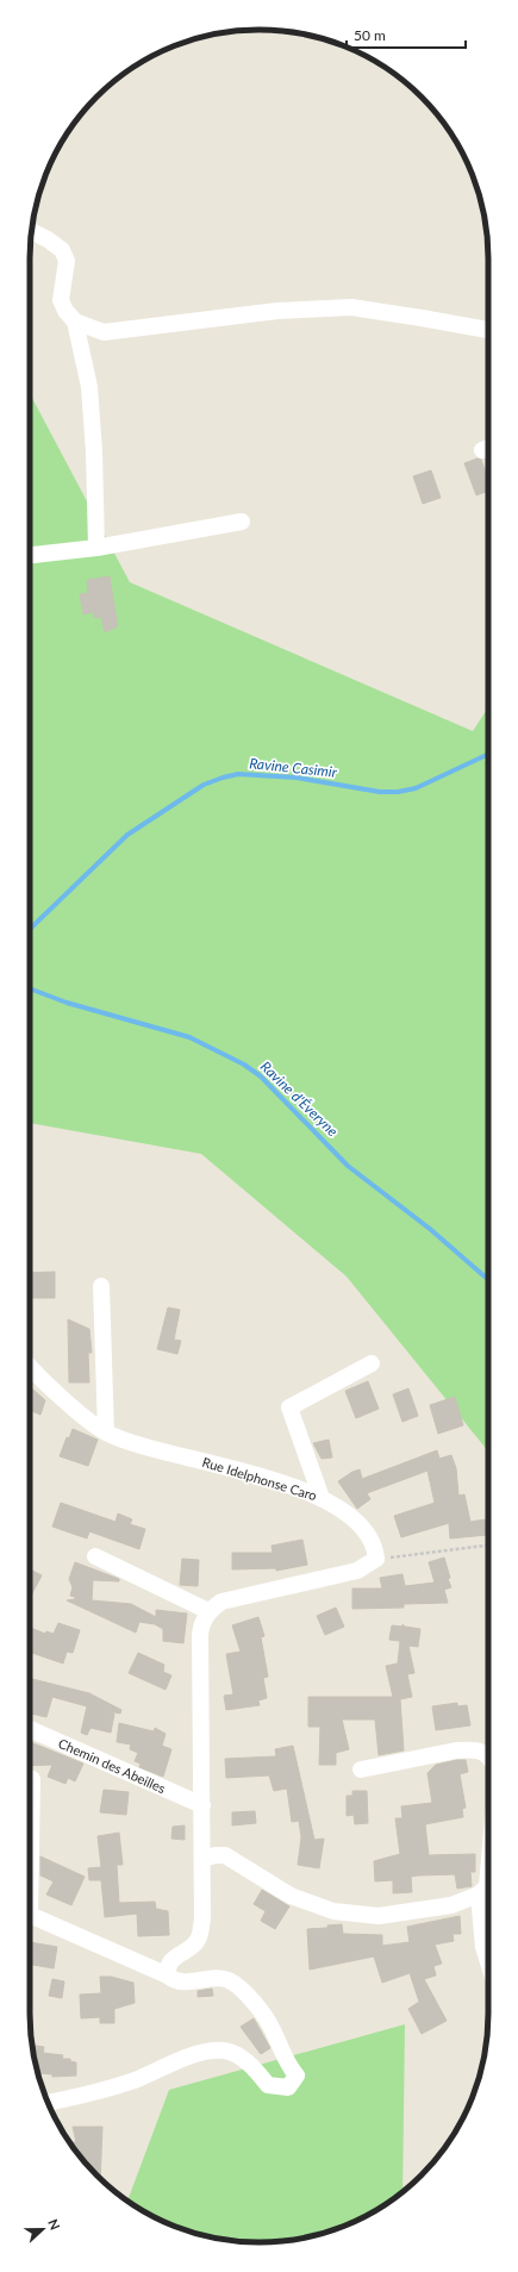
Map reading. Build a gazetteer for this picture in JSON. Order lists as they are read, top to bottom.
{
  "streets": {
    "street": ["Rue Idelphonse Caro", "Chemin des Abeilles"]
  },
  "water": ["Ravine Casimir", "Ravine d'Éveryne"],
  "scale_bar": "50 m",
  "north": "right"
}
